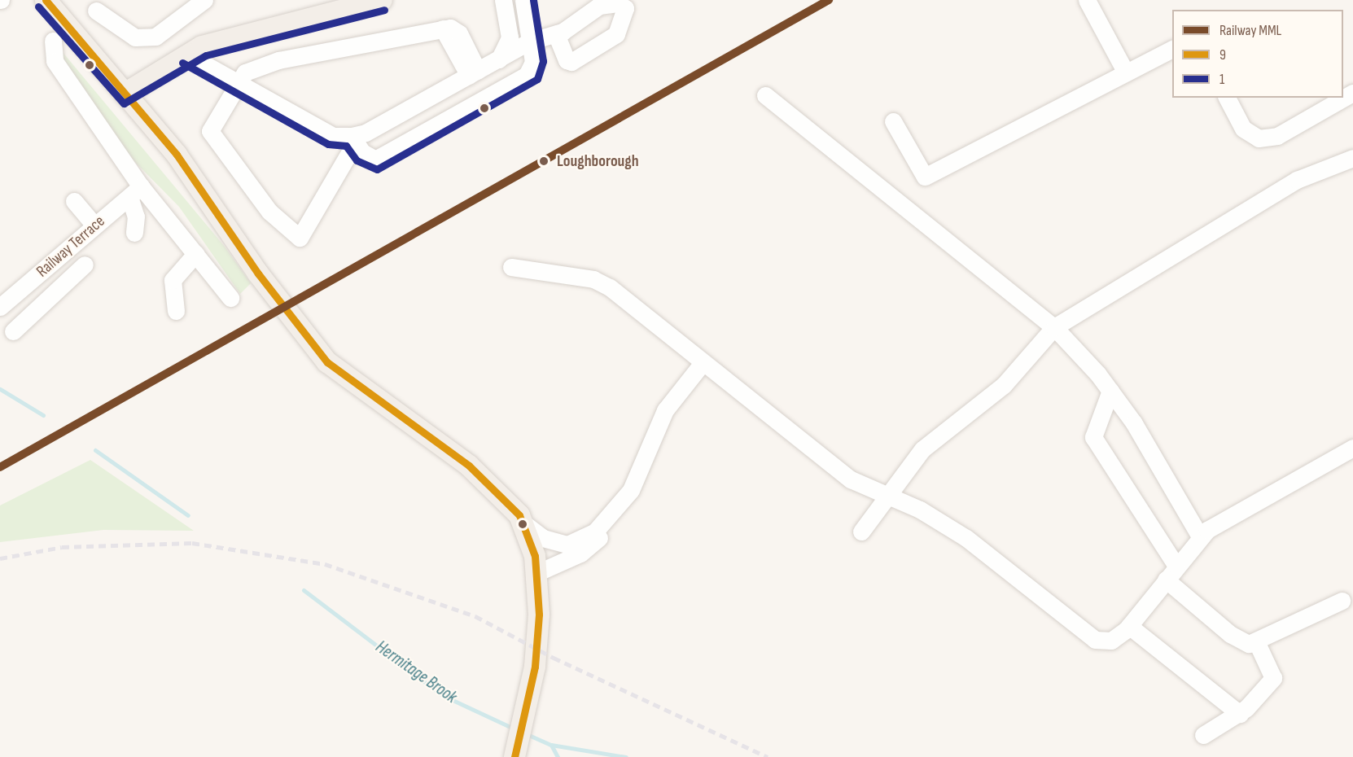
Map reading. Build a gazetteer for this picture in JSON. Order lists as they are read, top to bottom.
{
  "streets": {
    "street": ["Railway Terrace"]
  },
  "water": ["Hermitage Brook"],
  "places": ["Loughborough"],
  "lines": ["rail line MML", "transit line 9", "transit line 1"],
  "legend": ["Railway MML", "9", "1"]
}
